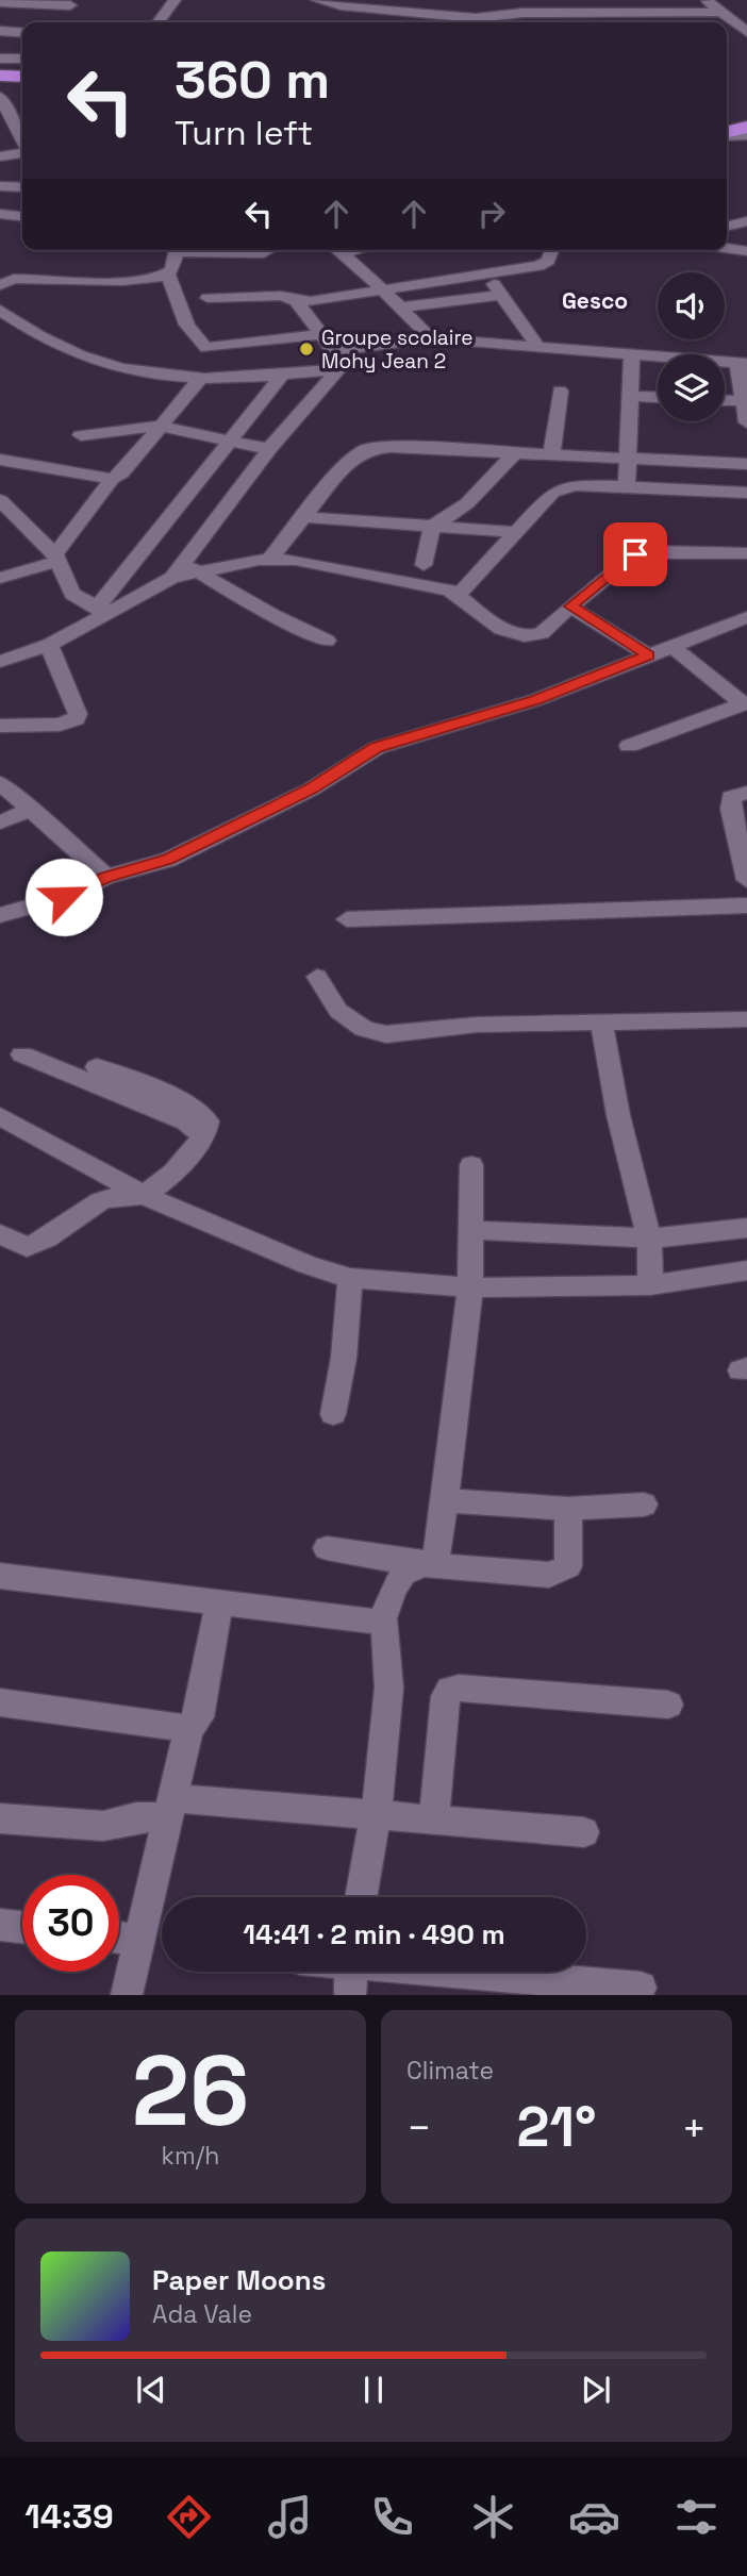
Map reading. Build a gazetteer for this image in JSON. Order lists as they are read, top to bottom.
{
  "districts": ["Gesco"],
  "places": ["Groupe scolaire Mohy Jean 2"],
  "page": {
    "turn": ["360 m", "Turn left"],
    "limit": "30",
    "trip": "14:41 · 2 min · 490 m",
    "tile": [
      ["26", "km/h"],
      "Climate"
    ],
    "heat": ["−", "21°", "+"],
    "song": ["Paper Moons", "Ada Vale"],
    "tabs": "14:39"
  }
}
